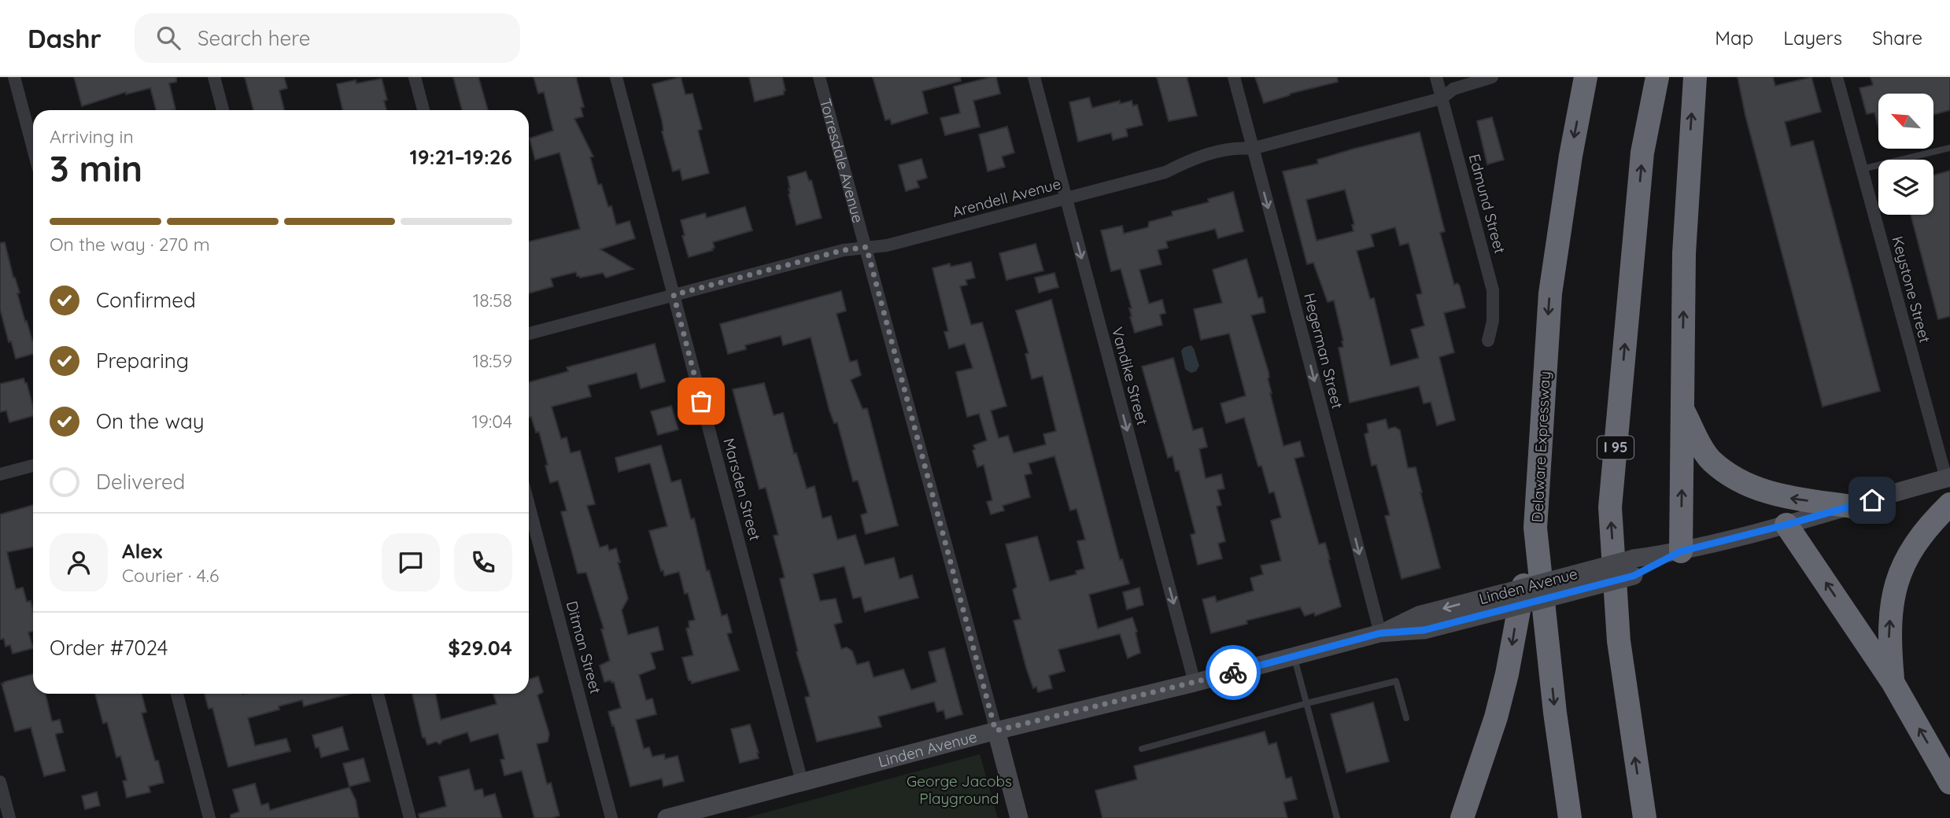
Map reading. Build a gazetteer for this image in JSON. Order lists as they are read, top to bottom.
{
  "streets": {
    "highway": ["Delaware Expressway", "I 95"],
    "street": [
      "Torresdale Avenue",
      "Arendell Avenue",
      "Edmund Street",
      "Keystone Street",
      "Hegerman Street",
      "Vandike Street",
      "Marsden Street",
      "Linden Avenue",
      "Ditman Street"
    ]
  },
  "crossings": [
    ["Torresdale Avenue", "Arendell Avenue"],
    ["Torresdale Avenue", "Linden Avenue"],
    ["Arendell Avenue", "Edmund Street"],
    ["Arendell Avenue", "Hegerman Street"],
    ["Arendell Avenue", "Vandike Street"],
    ["Arendell Avenue", "Marsden Street"],
    ["Keystone Street", "Linden Avenue"],
    ["Hegerman Street", "Linden Avenue"],
    ["Vandike Street", "Linden Avenue"],
    ["Marsden Street", "Linden Avenue"]
  ],
  "one_way": ["Hegerman Street", "Vandike Street"],
  "parks": ["George Jacobs Playground"],
  "north": "top left",
  "page": {
    "header": "Dashr",
    "search": "Search here",
    "nav": ["Map", "Layers", "Share"],
    "heading": ["3 min", "Arriving in", "19:21–19:26"],
    "panel": [
      "Alex",
      "Courier · 4.6",
      "Order #7024",
      "$29.04"
    ],
    "bar": "On the way · 270 m",
    "list": [
      ["Confirmed", "18:58"],
      ["Preparing", "18:59"],
      ["On the way", "19:04"],
      "Delivered"
    ]
  }
}
